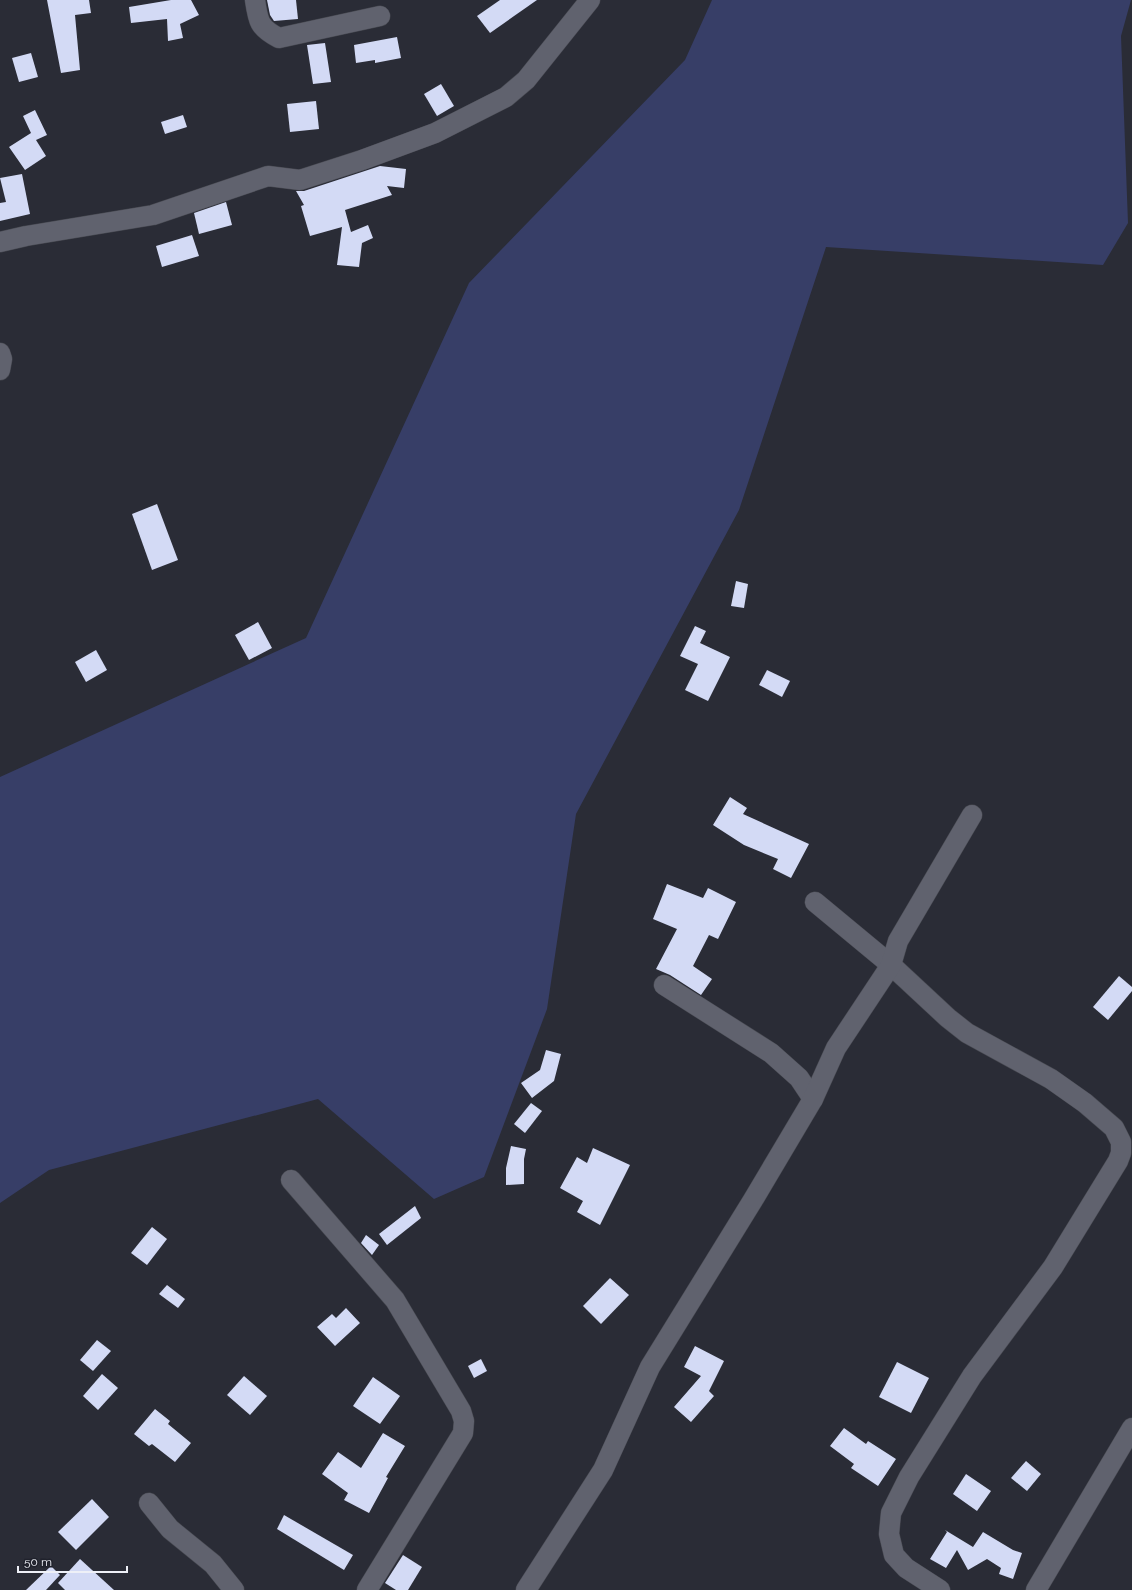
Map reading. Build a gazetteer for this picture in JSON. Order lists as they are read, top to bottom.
{
  "scale_bar": "50 m"
}
